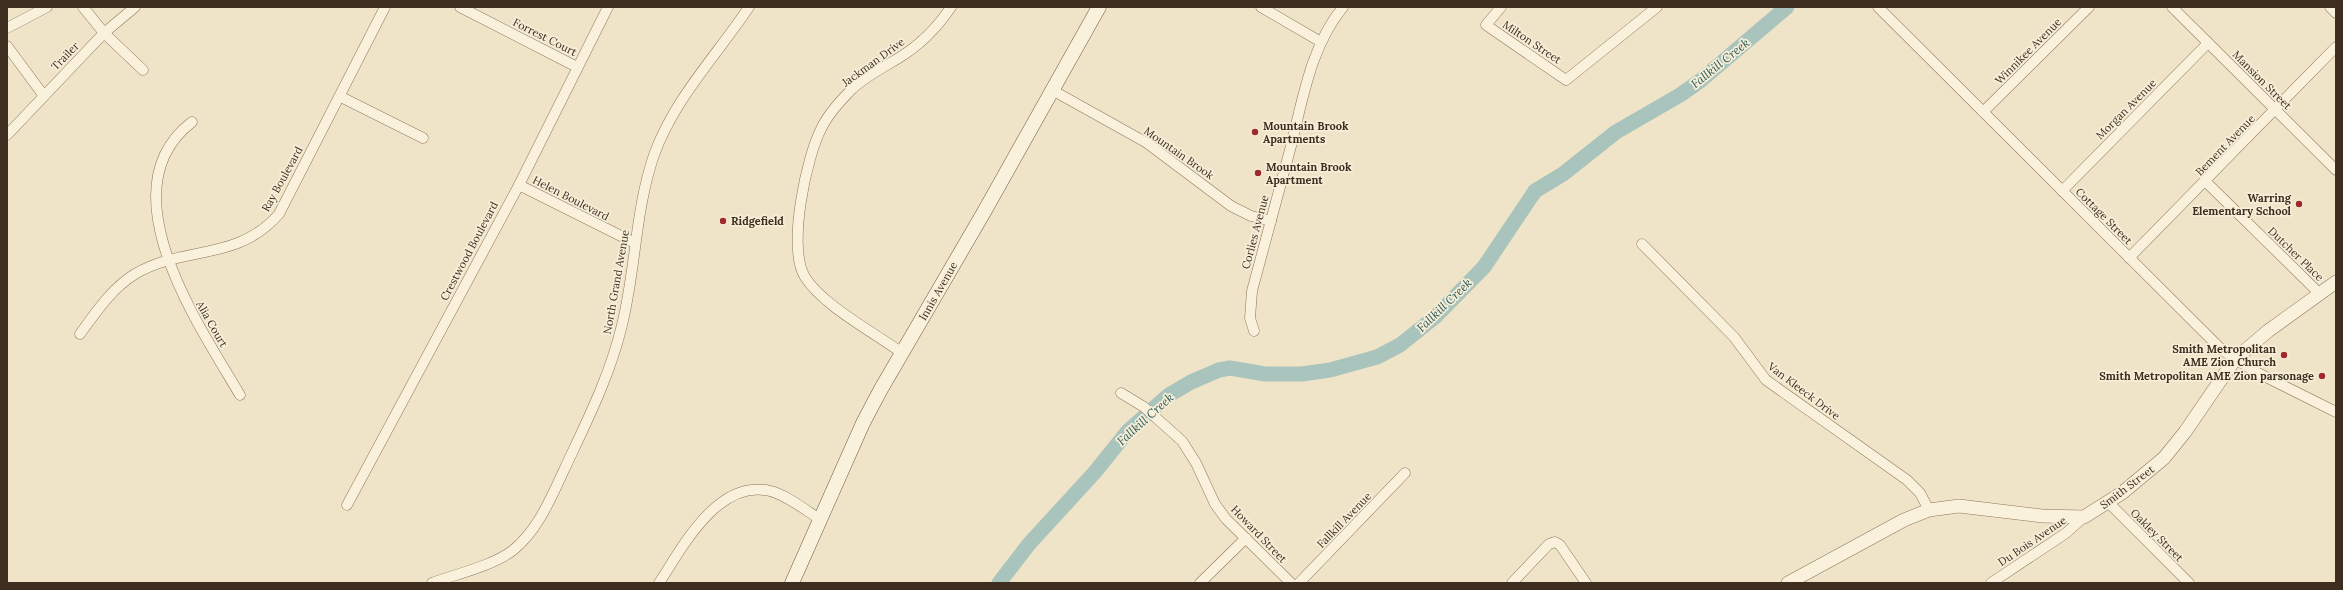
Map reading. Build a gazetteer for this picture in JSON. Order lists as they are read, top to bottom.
{
  "streets": {
    "main road": ["Innis Avenue"],
    "street": [
      "Forrest Court",
      "Milton Street",
      "Winnikee Avenue",
      "Trailer",
      "Jackman Drive",
      "Mansion Street",
      "Morgan Avenue",
      "Bement Avenue",
      "Mountain Brook",
      "Ray Boulevard",
      "Helen Boulevard",
      "Cottage Street",
      "Corlies Avenue",
      "Crestwood Boulevard",
      "Dutcher Place",
      "North Grand Avenue",
      "Alia Court",
      "Van Kleeck Drive",
      "Smith Street",
      "Fallkill Avenue",
      "Howard Street",
      "Oakley Street",
      "Du Bois Avenue"
    ]
  },
  "crossings": [
    ["Forrest Court", "Crestwood Boulevard"],
    ["Winnikee Avenue", "Cottage Street"],
    ["Jackman Drive", "Innis Avenue"],
    ["Mansion Street", "Morgan Avenue"],
    ["Mansion Street", "Bement Avenue"],
    ["Morgan Avenue", "Cottage Street"],
    ["Bement Avenue", "Cottage Street"],
    ["Bement Avenue", "Dutcher Place"],
    ["Mountain Brook", "Corlies Avenue"],
    ["Mountain Brook", "Innis Avenue"],
    ["Ray Boulevard", "Alia Court"],
    ["Helen Boulevard", "Crestwood Boulevard"],
    ["Helen Boulevard", "North Grand Avenue"],
    ["Cottage Street", "Smith Street"],
    ["Dutcher Place", "Smith Street"],
    ["Van Kleeck Drive", "Smith Street"],
    ["Smith Street", "Oakley Street"],
    ["Smith Street", "Du Bois Avenue"]
  ],
  "water": ["Fallkill Creek"],
  "places": [
    "Mountain Brook Apartments",
    "Mountain Brook Apartment",
    "Warring Elementary School",
    "Ridgefield",
    "Smith Metropolitan AME Zion Church",
    "Smith Metropolitan AME Zion parsonage"
  ]
}
